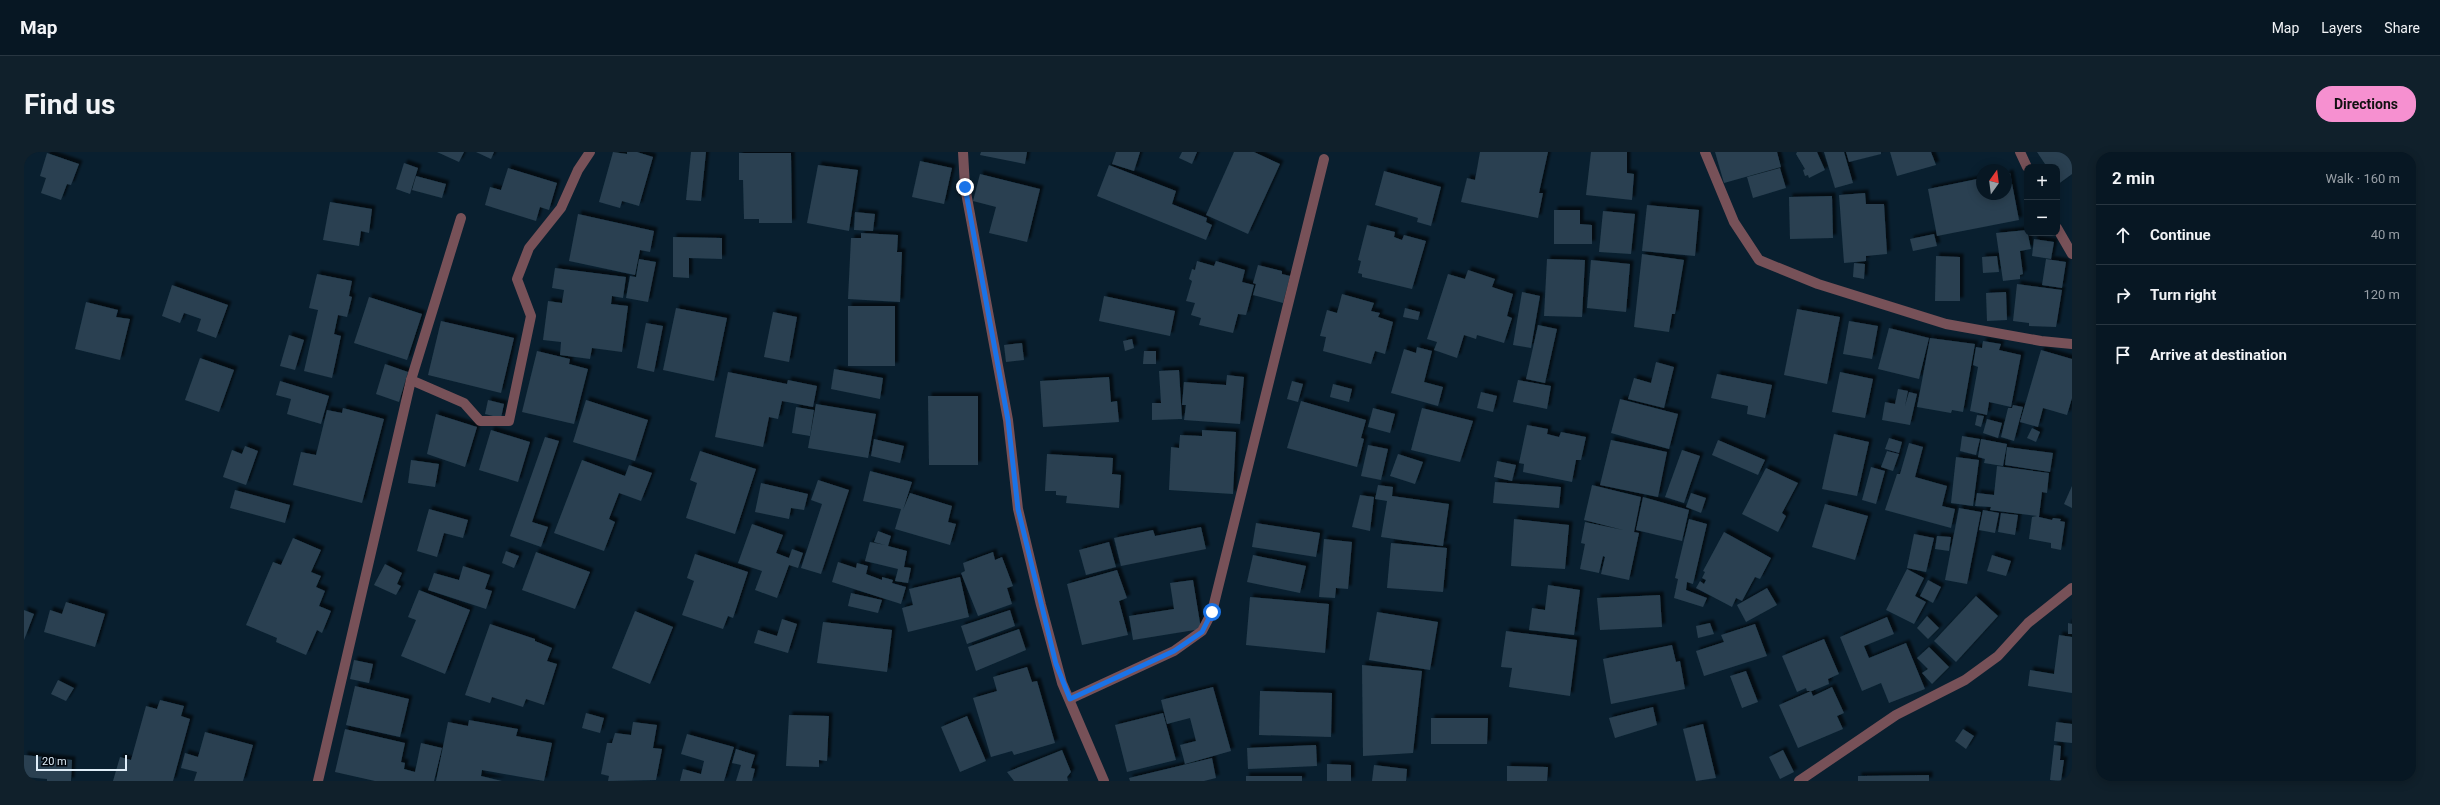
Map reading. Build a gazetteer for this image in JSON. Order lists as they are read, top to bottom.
{
  "scale_bar": "20 m",
  "north": "top",
  "page": {
    "header": "Map",
    "nav": ["Map", "Layers", "Share"],
    "buttons": "Directions",
    "title": "Find us",
    "heading": ["2 min", "Walk · 160 m"],
    "map_buttons": ["+", "−"],
    "list": [
      ["Continue", "40 m"],
      ["Turn right", "120 m"],
      "Arrive at destination"
    ],
    "scale": "20 m"
  }
}
